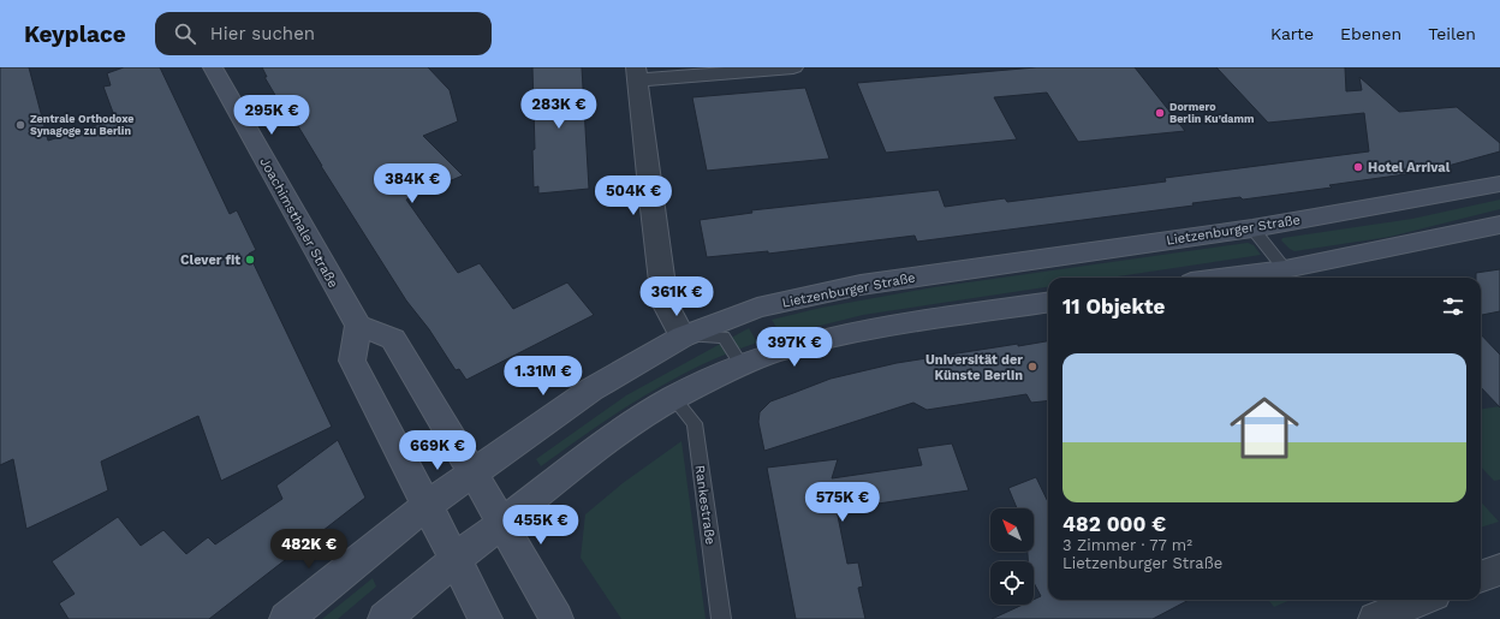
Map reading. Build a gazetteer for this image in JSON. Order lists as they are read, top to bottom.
{
  "streets": {
    "main road": ["Joachimsthaler Straße", "Lietzenburger Straße"],
    "lane": ["Rankestraße"]
  },
  "places": [
    "Dormero Berlin Ku'damm",
    "Zentrale Orthodoxe Synagoge zu Berlin",
    "Hotel Arrival",
    "Clever fit",
    "Universität der Künste Berlin"
  ],
  "north": "top left",
  "page": {
    "header": "Keyplace",
    "search": "Hier suchen",
    "nav": ["Karte", "Ebenen", "Teilen"],
    "price": [
      "283K €",
      "295K €",
      "384K €",
      "504K €",
      "361K €",
      "397K €",
      "1.31M €",
      "669K €",
      "575K €",
      "455K €",
      "482K €"
    ],
    "heading": "11 Objekte",
    "list": [
      {
        "name": "482 000 €",
        "note": "3 Zimmer · 77 m² · Lietzenburger Straße"
      }
    ]
  }
}
